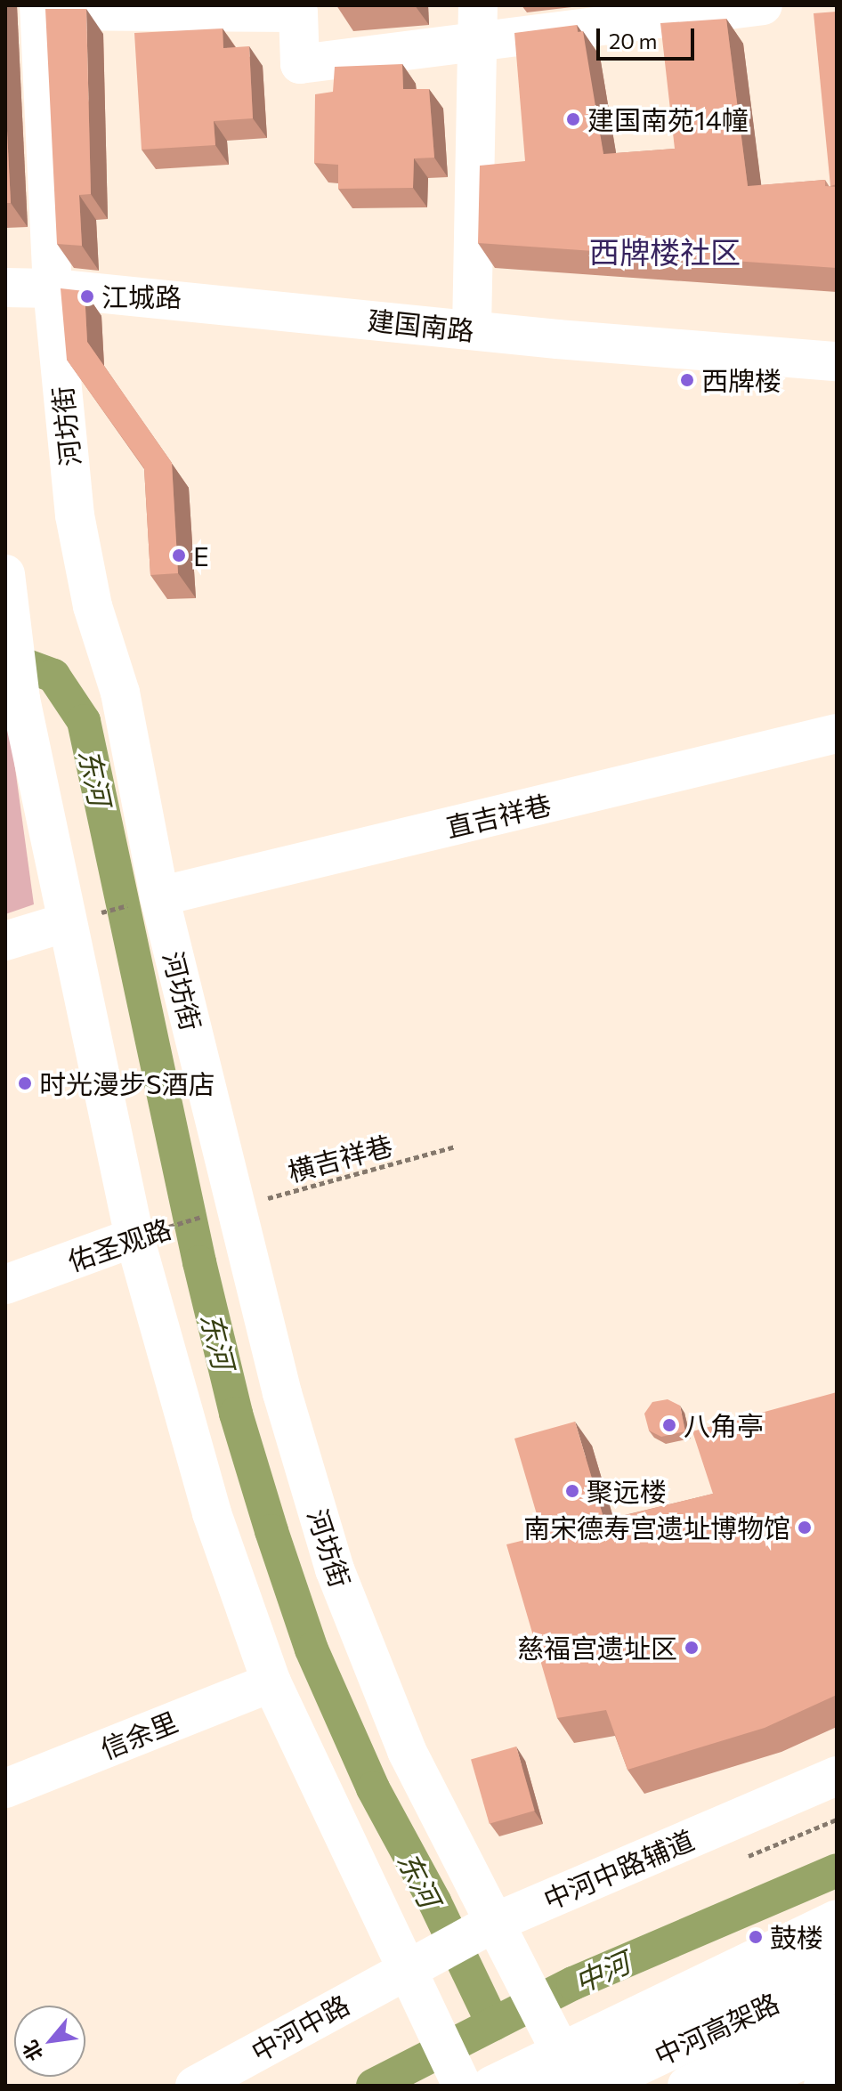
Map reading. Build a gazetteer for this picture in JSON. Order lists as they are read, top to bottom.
{
  "streets": {
    "main road": [
      "建国南路",
      "河坊街",
      "直吉祥巷",
      "佑圣观路",
      "信余里",
      "中河中路辅道",
      "中河中路",
      "中河高架路"
    ],
    "path": ["横吉祥巷"]
  },
  "crossings": [
    ["建国南路", "河坊街"],
    ["河坊街", "直吉祥巷"],
    ["河坊街", "横吉祥巷"],
    ["河坊街", "佑圣观路"],
    ["河坊街", "中河中路辅道"],
    ["河坊街", "中河高架路"],
    ["横吉祥巷", "佑圣观路"],
    ["中河中路辅道", "中河中路"]
  ],
  "districts": ["西牌楼社区"],
  "water": ["东河", "中河"],
  "places": [
    "建国南苑14幢",
    "江城路",
    "西牌楼",
    "E",
    "时光漫步S酒店",
    "八角亭",
    "聚远楼",
    "南宋德寿宫遗址博物馆",
    "慈福宫遗址区",
    "鼓楼"
  ],
  "scale_bar": "20 m",
  "north": "bottom left"
}
